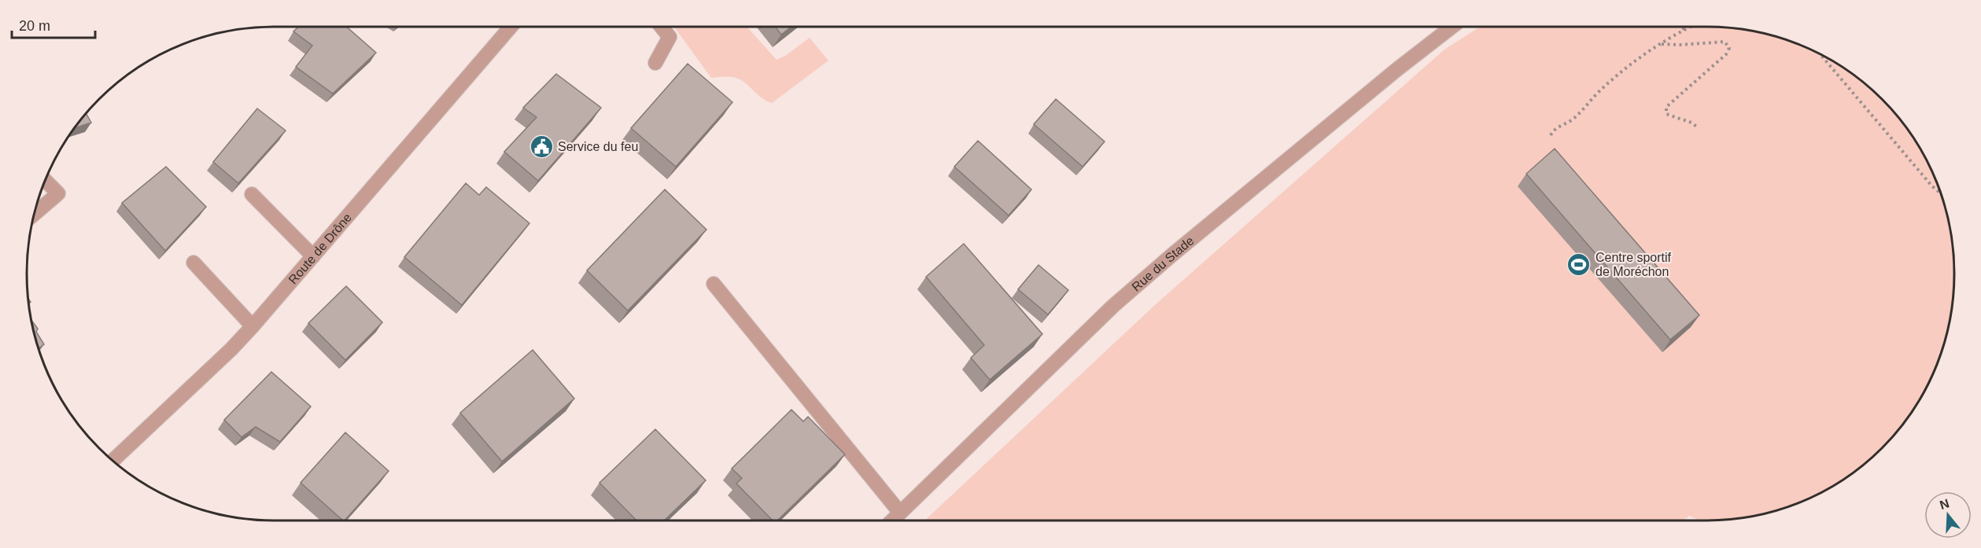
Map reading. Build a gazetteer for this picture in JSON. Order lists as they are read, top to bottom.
{
  "streets": {
    "street": ["Route de Drône", "Rue du Stade"]
  },
  "places": {
    "public building": ["Service du feu"],
    "sports": ["Centre sportif de Moréchon"]
  },
  "scale_bar": "20 m",
  "north": "top"
}
